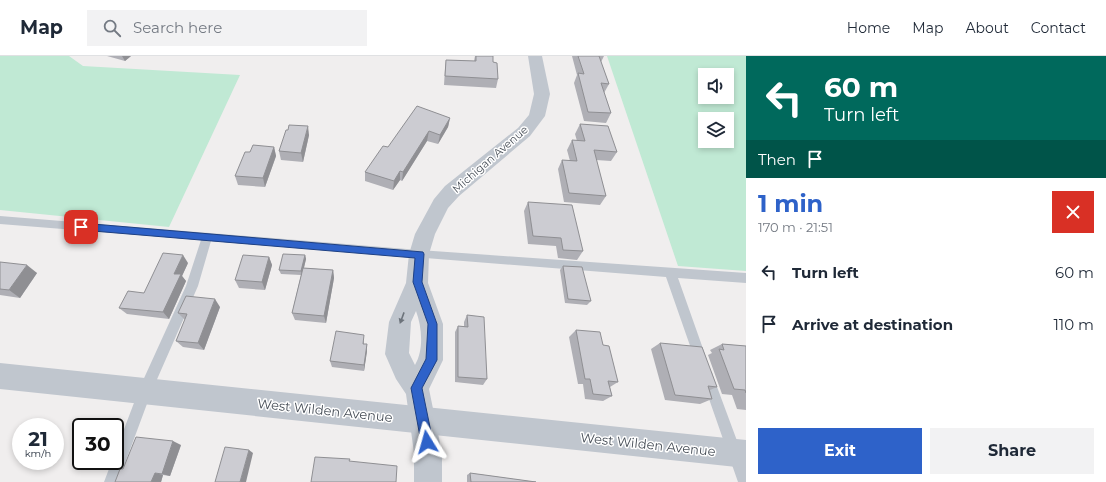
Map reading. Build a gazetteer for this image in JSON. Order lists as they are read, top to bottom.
{
  "streets": {
    "street": ["Michigan Avenue", "West Wilden Avenue"]
  },
  "crossings": [
    ["Michigan Avenue", "West Wilden Avenue"]
  ],
  "page": {
    "header": "Map",
    "search": "Search here",
    "nav": [
      "Home",
      "Map",
      "About",
      "Contact"
    ],
    "turn": ["60 m", "Turn left"],
    "then": "Then",
    "heading": ["1 min", "170 m · 21:51"],
    "list": [
      {
        "name": "Turn left",
        "value": "60 m"
      },
      {
        "name": "Arrive at destination",
        "value": "110 m"
      }
    ],
    "speed": "21 km/h",
    "limit": "30",
    "buttons": ["Exit", "Share"]
  }
}
